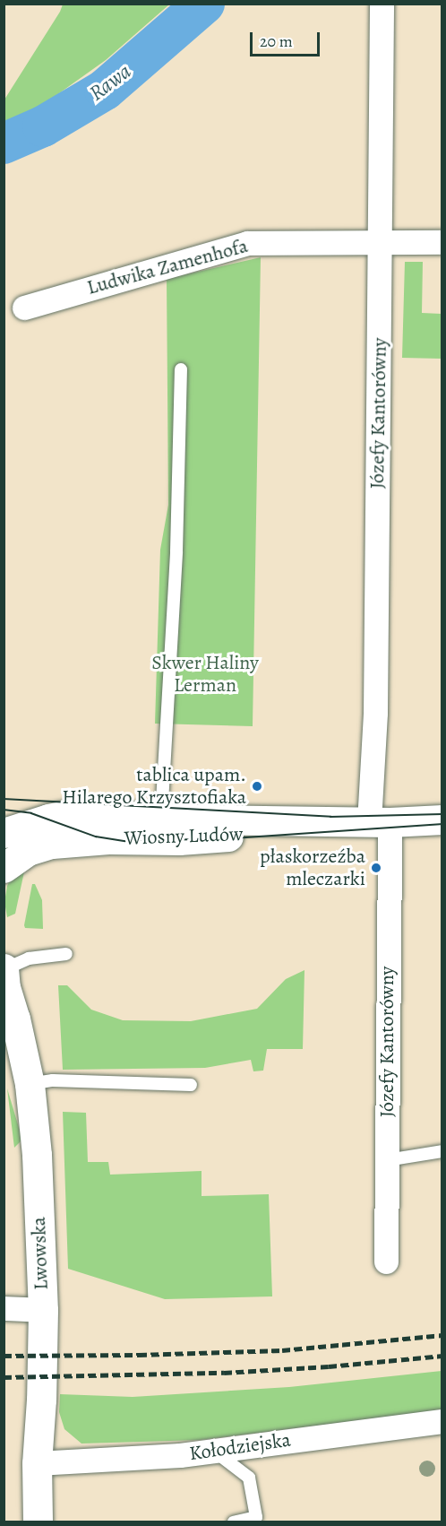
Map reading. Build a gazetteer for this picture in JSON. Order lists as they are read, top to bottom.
{
  "streets": {
    "street": [
      "Ludwika Zamenhofa",
      "Józefy Kantorówny",
      "Wiosny Ludów",
      "Lwowska",
      "Kołodziejska"
    ]
  },
  "crossings": [
    ["Ludwika Zamenhofa", "Józefy Kantorówny"],
    ["Józefy Kantorówny", "Wiosny Ludów"],
    ["Lwowska", "Kołodziejska"]
  ],
  "water": ["Rawa"],
  "parks": ["Skwer Haliny Lerman"],
  "places": ["tablica upam. Hilarego Krzysztofiaka", "płaskorzeźba mleczarki"],
  "scale_bar": "20 m"
}
